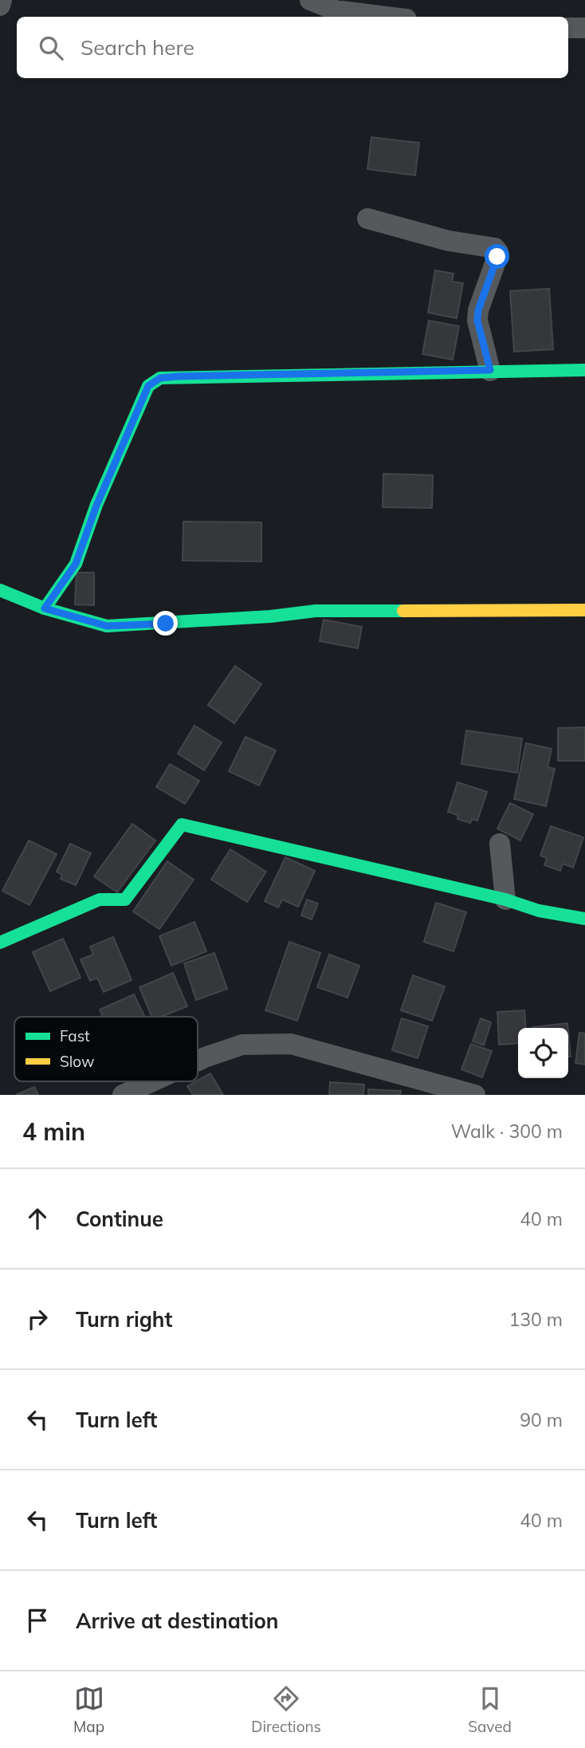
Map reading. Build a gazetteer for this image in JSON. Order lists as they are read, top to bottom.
{
  "legend": ["Fast", "Slow"],
  "page": {
    "search": "Search here",
    "heading": ["4 min", "Walk · 300 m"],
    "list": [
      ["Continue", "40 m"],
      ["Turn right", "130 m"],
      ["Turn left", "90 m"],
      ["Turn left", "40 m"],
      "Arrive at destination"
    ],
    "nav": ["Map", "Directions", "Saved"]
  }
}
